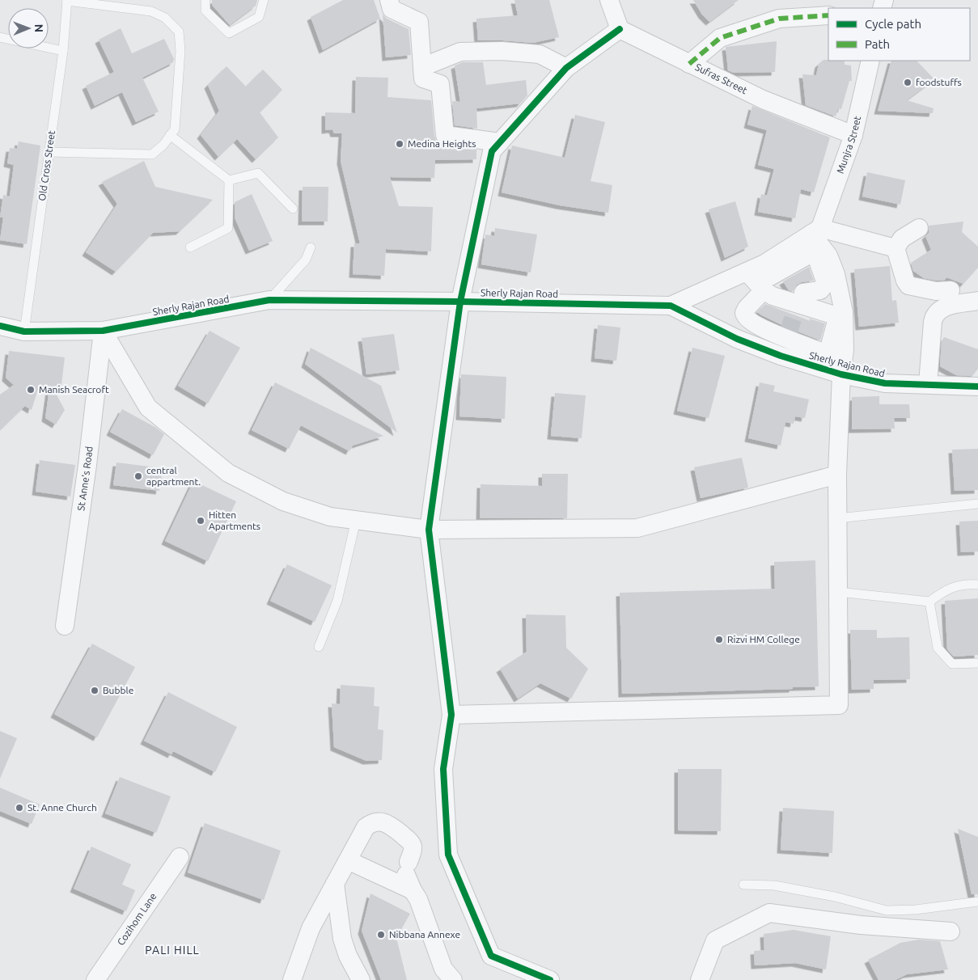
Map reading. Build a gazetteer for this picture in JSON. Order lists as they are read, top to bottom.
{
  "streets": {
    "street": [
      "Sufras Street",
      "Munjra Street",
      "Sherly Rajan Road",
      "St Anne's Road",
      "Cozihom Lane"
    ],
    "lane": ["Old Cross Street"]
  },
  "crossings": [
    ["Sufras Street", "Munjra Street"],
    ["Old Cross Street", "Sherly Rajan Road"],
    ["Sherly Rajan Road", "St Anne's Road"]
  ],
  "districts": ["PALI HILL"],
  "places": [
    "foodstuffs",
    "Medina Heights",
    "Manish Seacroft",
    "central appartment.",
    "Hitten Apartments",
    "Rizvi HM College",
    "Bubble",
    "St. Anne Church",
    "Nibbana Annexe"
  ],
  "legend": ["Cycle path", "Path"],
  "north": "right"
}
